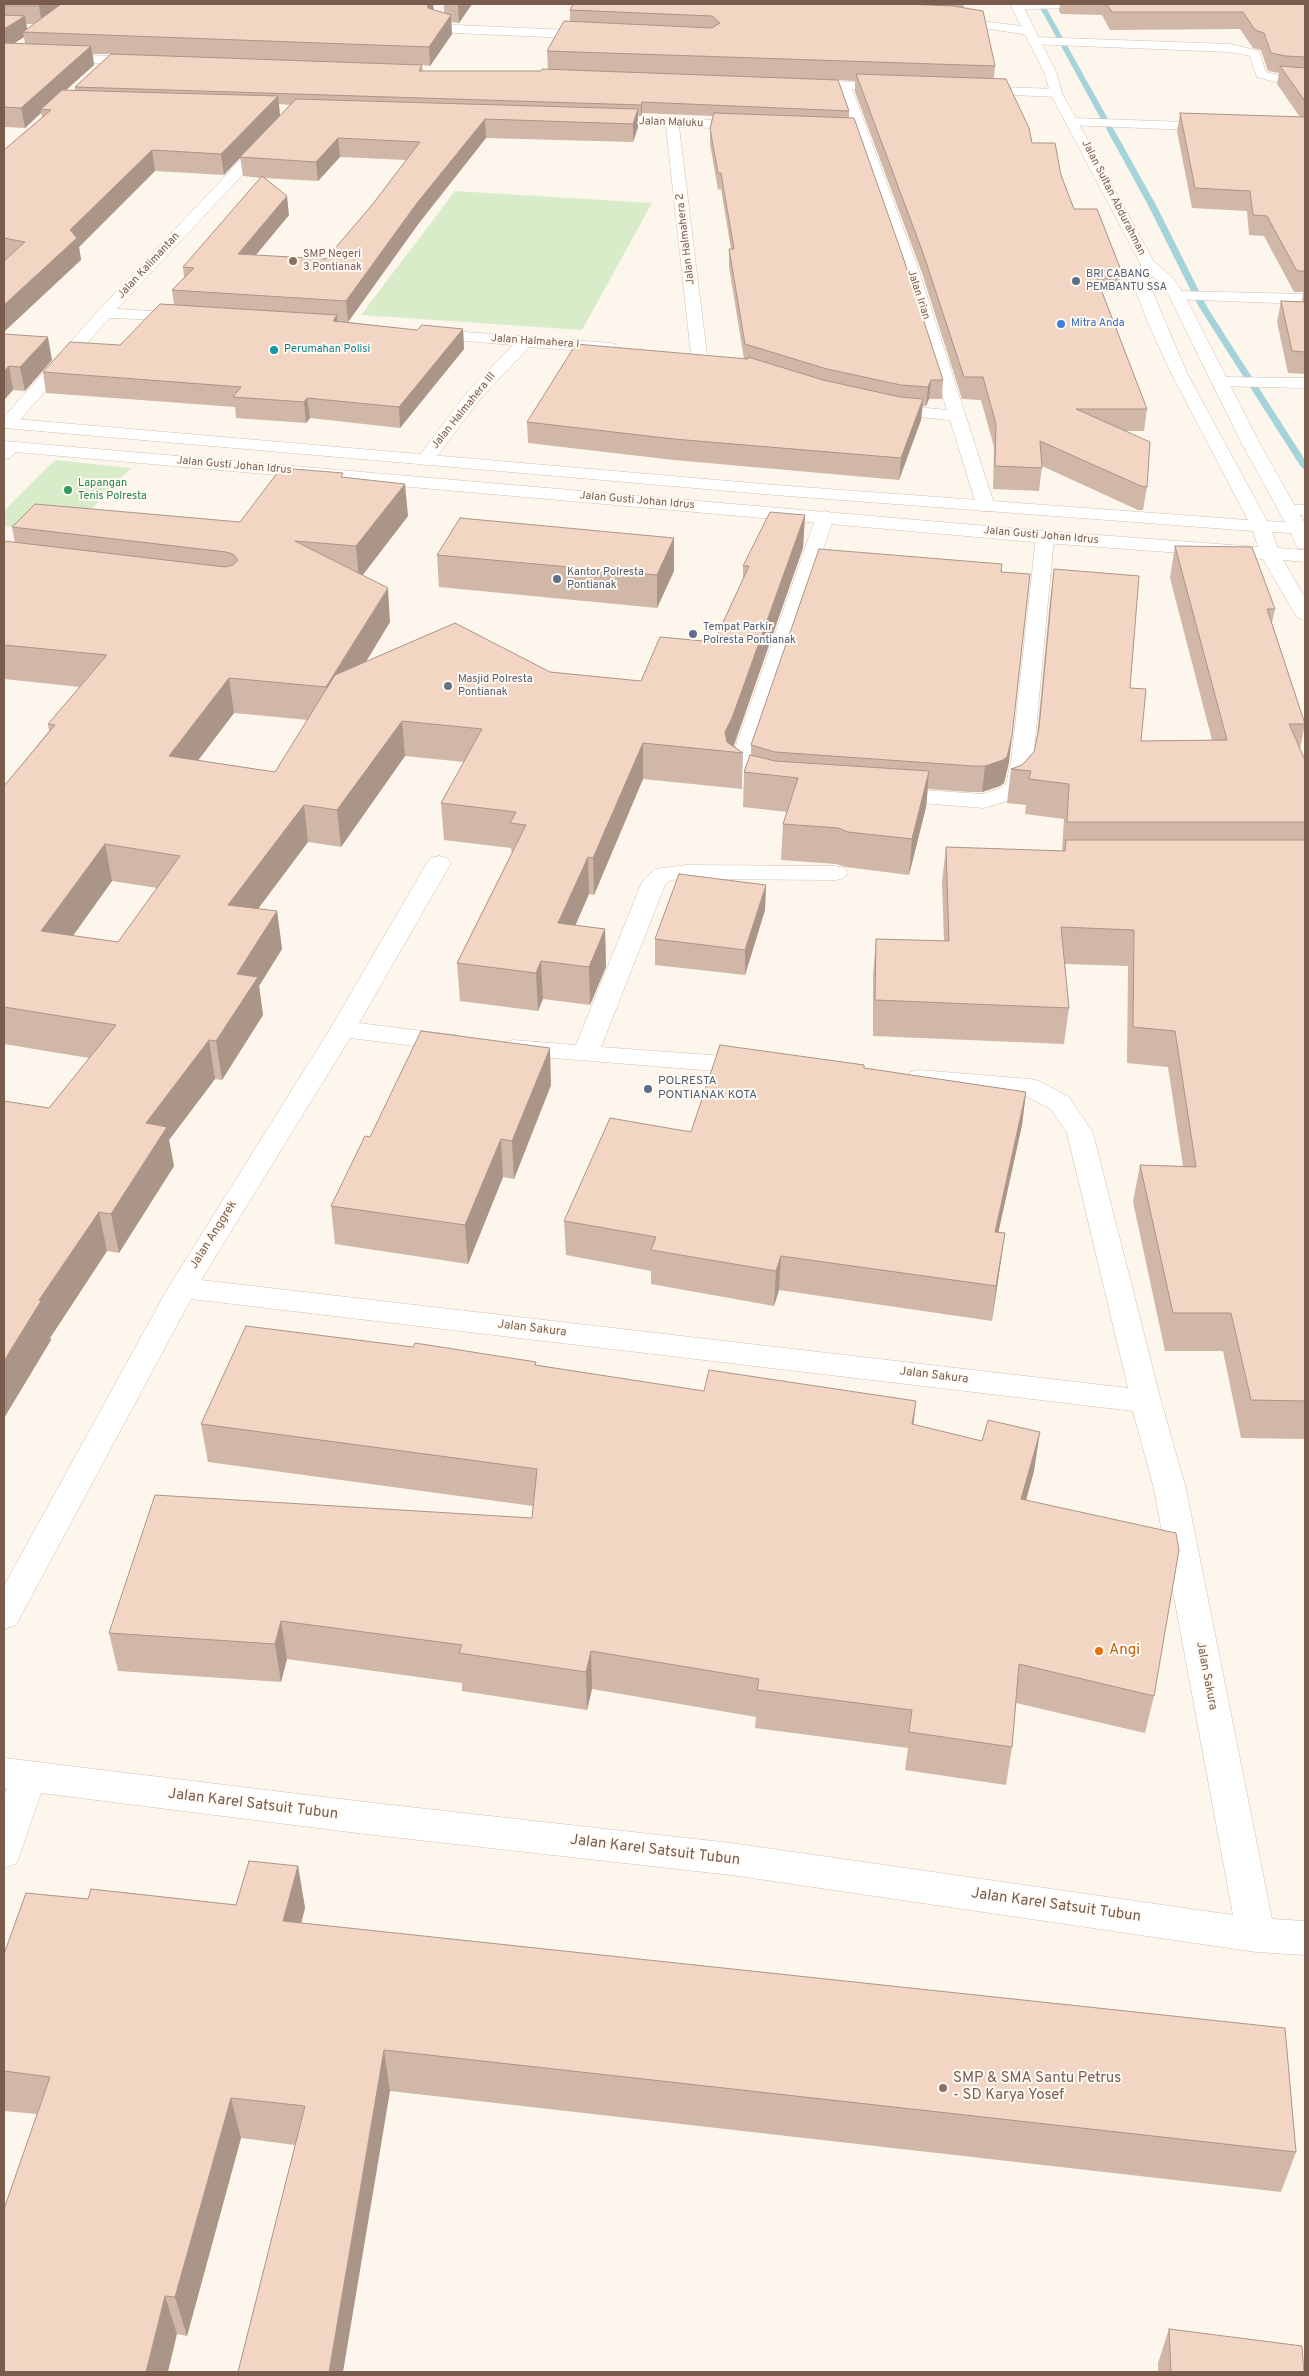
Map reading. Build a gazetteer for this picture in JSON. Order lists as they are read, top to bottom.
{
  "streets": {
    "street": [
      "Jalan Maluku",
      "Jalan Sultan Abdurahman",
      "Jalan Halmahera 2",
      "Jalan Kalimantan",
      "Jalan Irian",
      "Jalan Halmahera I",
      "Jalan Halmahera III",
      "Jalan Gusti Johan Idrus",
      "Jalan Anggrek",
      "Jalan Sakura",
      "Jalan Karel Satsuit Tubun"
    ]
  },
  "crossings": [
    ["Jalan Maluku", "Jalan Halmahera 2"],
    ["Jalan Sultan Abdurahman", "Jalan Gusti Johan Idrus"],
    ["Jalan Kalimantan", "Jalan Gusti Johan Idrus"],
    ["Jalan Irian", "Jalan Gusti Johan Idrus"],
    ["Jalan Halmahera I", "Jalan Halmahera III"],
    ["Jalan Halmahera III", "Jalan Gusti Johan Idrus"],
    ["Jalan Anggrek", "Jalan Sakura"],
    ["Jalan Sakura", "Jalan Karel Satsuit Tubun"]
  ],
  "places": [
    "SMP Negeri 3 Pontianak",
    "BRI CABANG PEMBANTU SSA",
    "Mitra Anda",
    "Perumahan Polisi",
    "Lapangan Tenis Polresta",
    "Kantor Polresta Pontianak",
    "Tempat Parkir Polresta Pontianak",
    "Masjid Polresta Pontianak",
    "POLRESTA PONTIANAK KOTA",
    "Angi",
    "SMP & SMA Santu Petrus - SD Karya Yosef"
  ]
}
